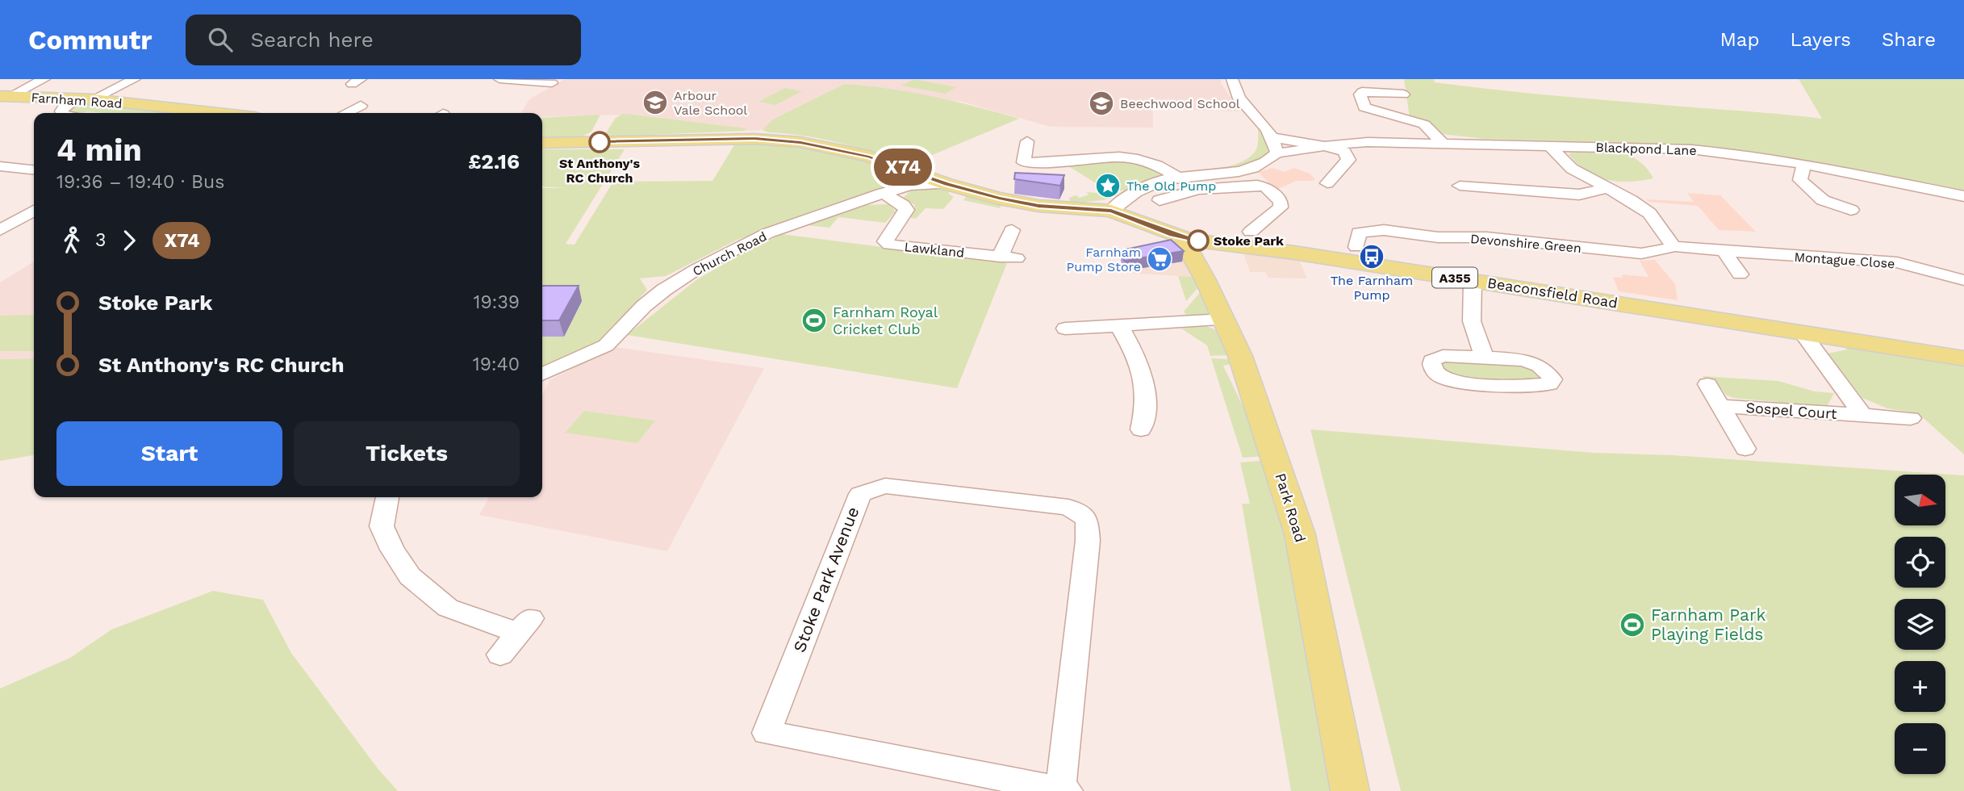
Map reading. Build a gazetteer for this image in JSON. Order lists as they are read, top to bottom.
{
  "streets": {
    "main road": [
      "Farnham Road",
      "A355",
      "Beaconsfield Road",
      "Park Road"
    ],
    "street": [
      "Blackpond Lane",
      "Devonshire Green",
      "Lawkland",
      "Church Road",
      "Montague Close",
      "Sospel Court",
      "Stoke Park Avenue"
    ]
  },
  "crossings": [
    ["Devonshire Green", "Montague Close"],
    ["Lawkland", "Church Road"],
    ["Church Road", "A355"],
    ["A355", "Beaconsfield Road"],
    ["Beaconsfield Road", "Sospel Court"],
    ["Beaconsfield Road", "Park Road"]
  ],
  "places": {
    "school or university": ["Arbour Vale School", "Beechwood School"],
    "other": ["St Anthony's RC Church", "Stoke Park"],
    "place": ["The Old Pump"],
    "bus stop": ["The Farnham Pump"],
    "supermarket": ["Farnham Pump Store"],
    "sports": ["Farnham Royal Cricket Club", "Farnham Park Playing Fields"]
  },
  "lines": ["bus line X74"],
  "north": "right",
  "page": {
    "header": "Commutr",
    "search": "Search here",
    "nav": ["Map", "Layers", "Share"],
    "on_map": "X74",
    "heading": ["4 min", "19:36 – 19:40 · Bus", "£2.16"],
    "legs": ["3", "X74"],
    "list": [
      {
        "name": "Stoke Park",
        "value": "19:39"
      },
      {
        "name": "St Anthony's RC Church",
        "value": "19:40"
      }
    ],
    "buttons": ["Start", "Tickets"],
    "map_buttons": ["+", "−"]
  }
}
